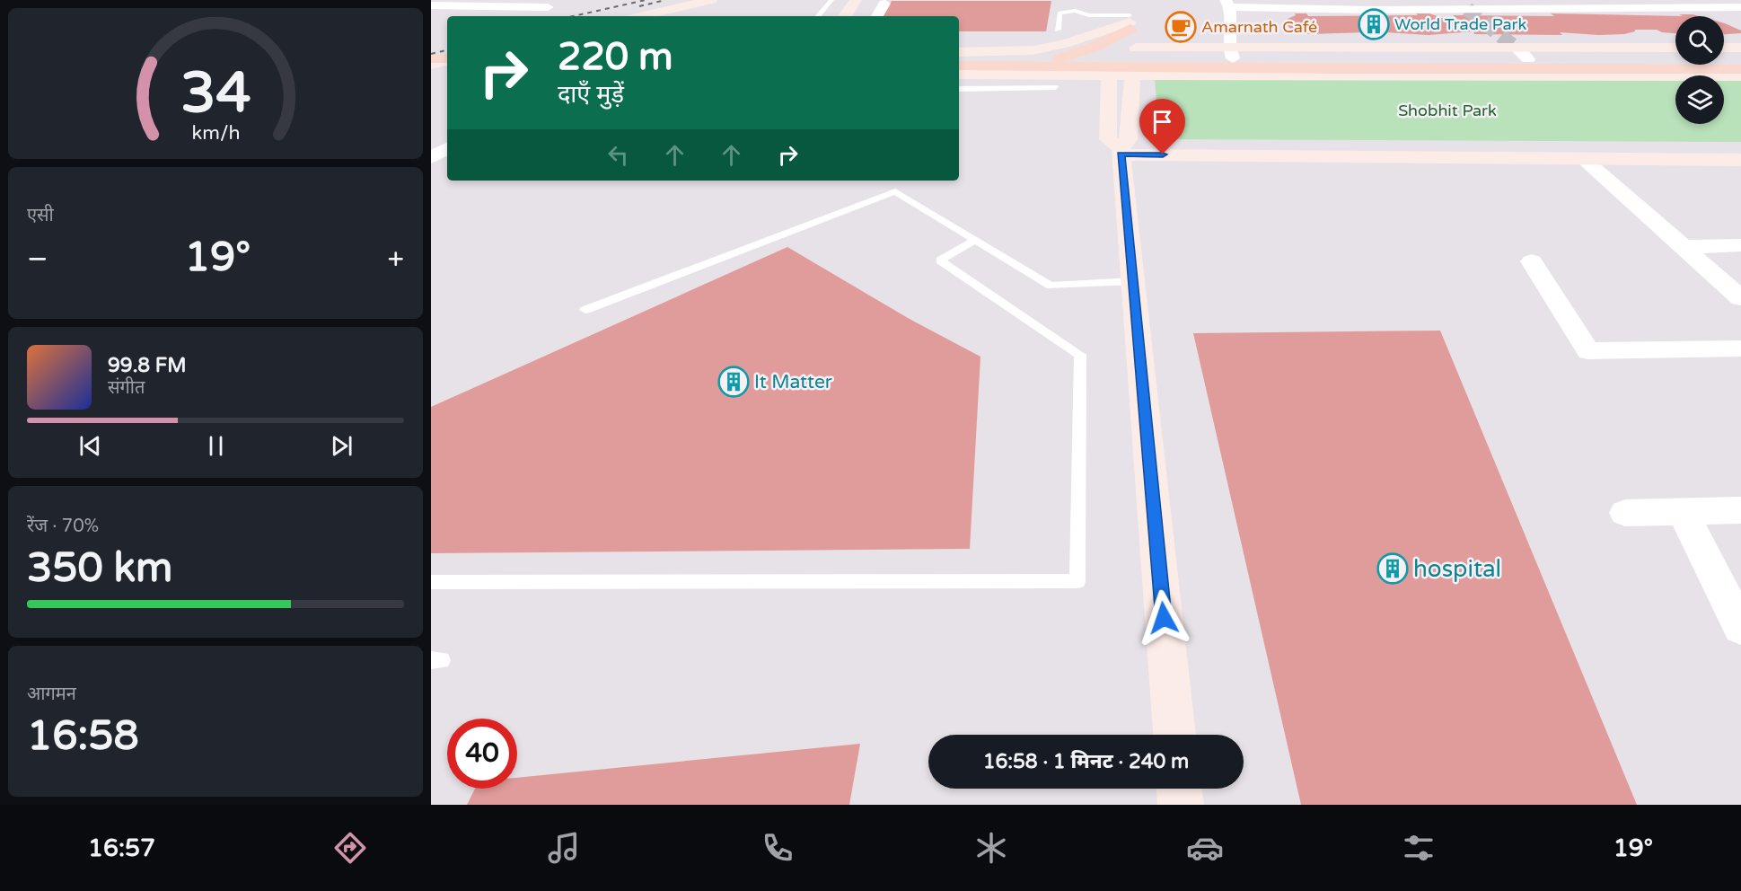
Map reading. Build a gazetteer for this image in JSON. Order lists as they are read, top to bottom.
{
  "parks": ["Shobhit Park"],
  "places": {
    "building": ["World Trade Park", "It Matter", "hospital"],
    "cafe": ["Amarnath Café"]
  },
  "page": {
    "turn": ["220 m", "दाएँ मुड़ें"],
    "tile": [
      "एसी",
      ["रेंज · 70%", "350 km"],
      ["आगमन", "16:58"]
    ],
    "heat": ["−", "19°", "+"],
    "song": ["99.8 FM", "संगीत"],
    "limit": "40",
    "trip": "16:58 · 1 मिनट · 240 m",
    "tabs": ["16:57", "19°"],
    "gauge": ["34", "km/h"]
  }
}
